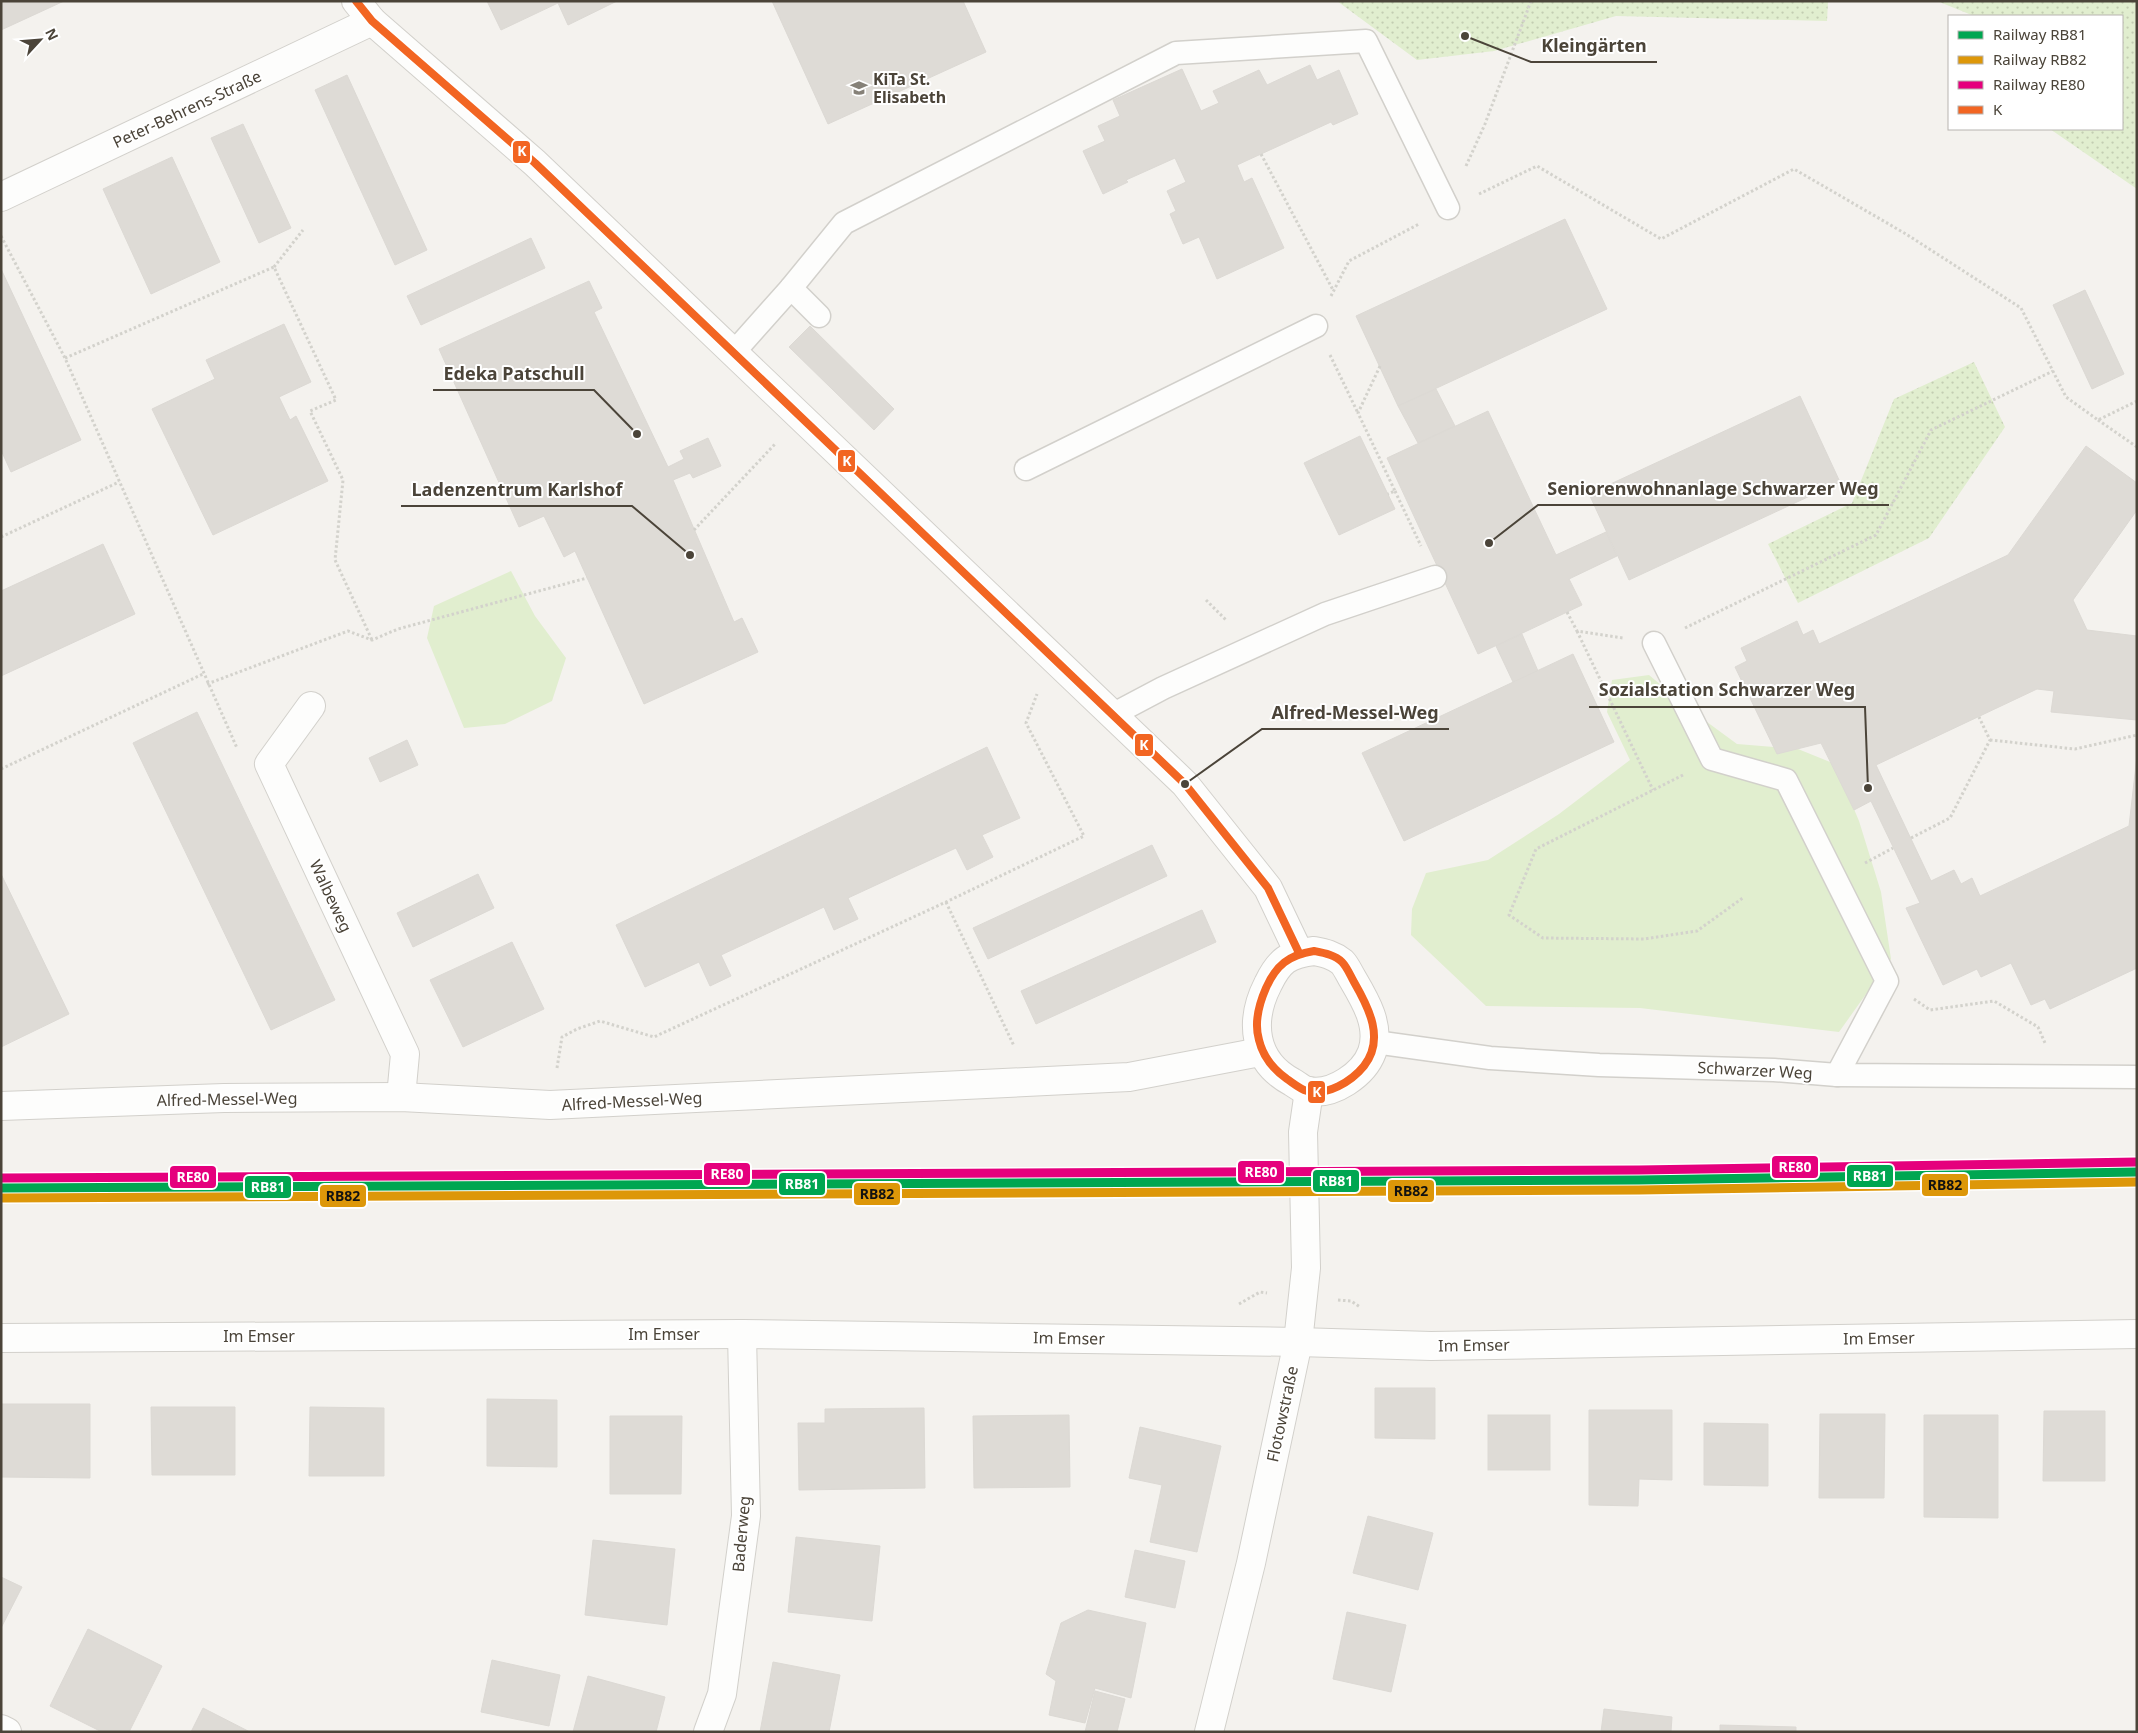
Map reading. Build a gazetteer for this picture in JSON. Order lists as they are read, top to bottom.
{
  "streets": {
    "street": [
      "Peter-Behrens-Straße",
      "Walbeweg",
      "Alfred-Messel-Weg",
      "Im Emser",
      "Flotowstraße",
      "Baderweg"
    ],
    "lane": ["Schwarzer Weg"]
  },
  "crossings": [
    ["Walbeweg", "Alfred-Messel-Weg"],
    ["Schwarzer Weg", "Alfred-Messel-Weg"],
    ["Schwarzer Weg", "Flotowstraße"],
    ["Alfred-Messel-Weg", "Flotowstraße"],
    ["Im Emser", "Flotowstraße"],
    ["Im Emser", "Baderweg"]
  ],
  "places": {
    "other": [
      "Kleingärten",
      "Edeka Patschull",
      "Seniorenwohnanlage Schwarzer Weg",
      "Ladenzentrum Karlshof",
      "Alfred-Messel-Weg",
      "Sozialstation Schwarzer Weg"
    ],
    "school or university": ["KiTa St. Elisabeth"]
  },
  "lines": [
    "transit line K",
    "rail line RE80",
    "rail line RB81",
    "rail line RB82"
  ],
  "legend": [
    "Railway RB81",
    "Railway RB82",
    "Railway RE80",
    "K"
  ],
  "north": "top right"
}
